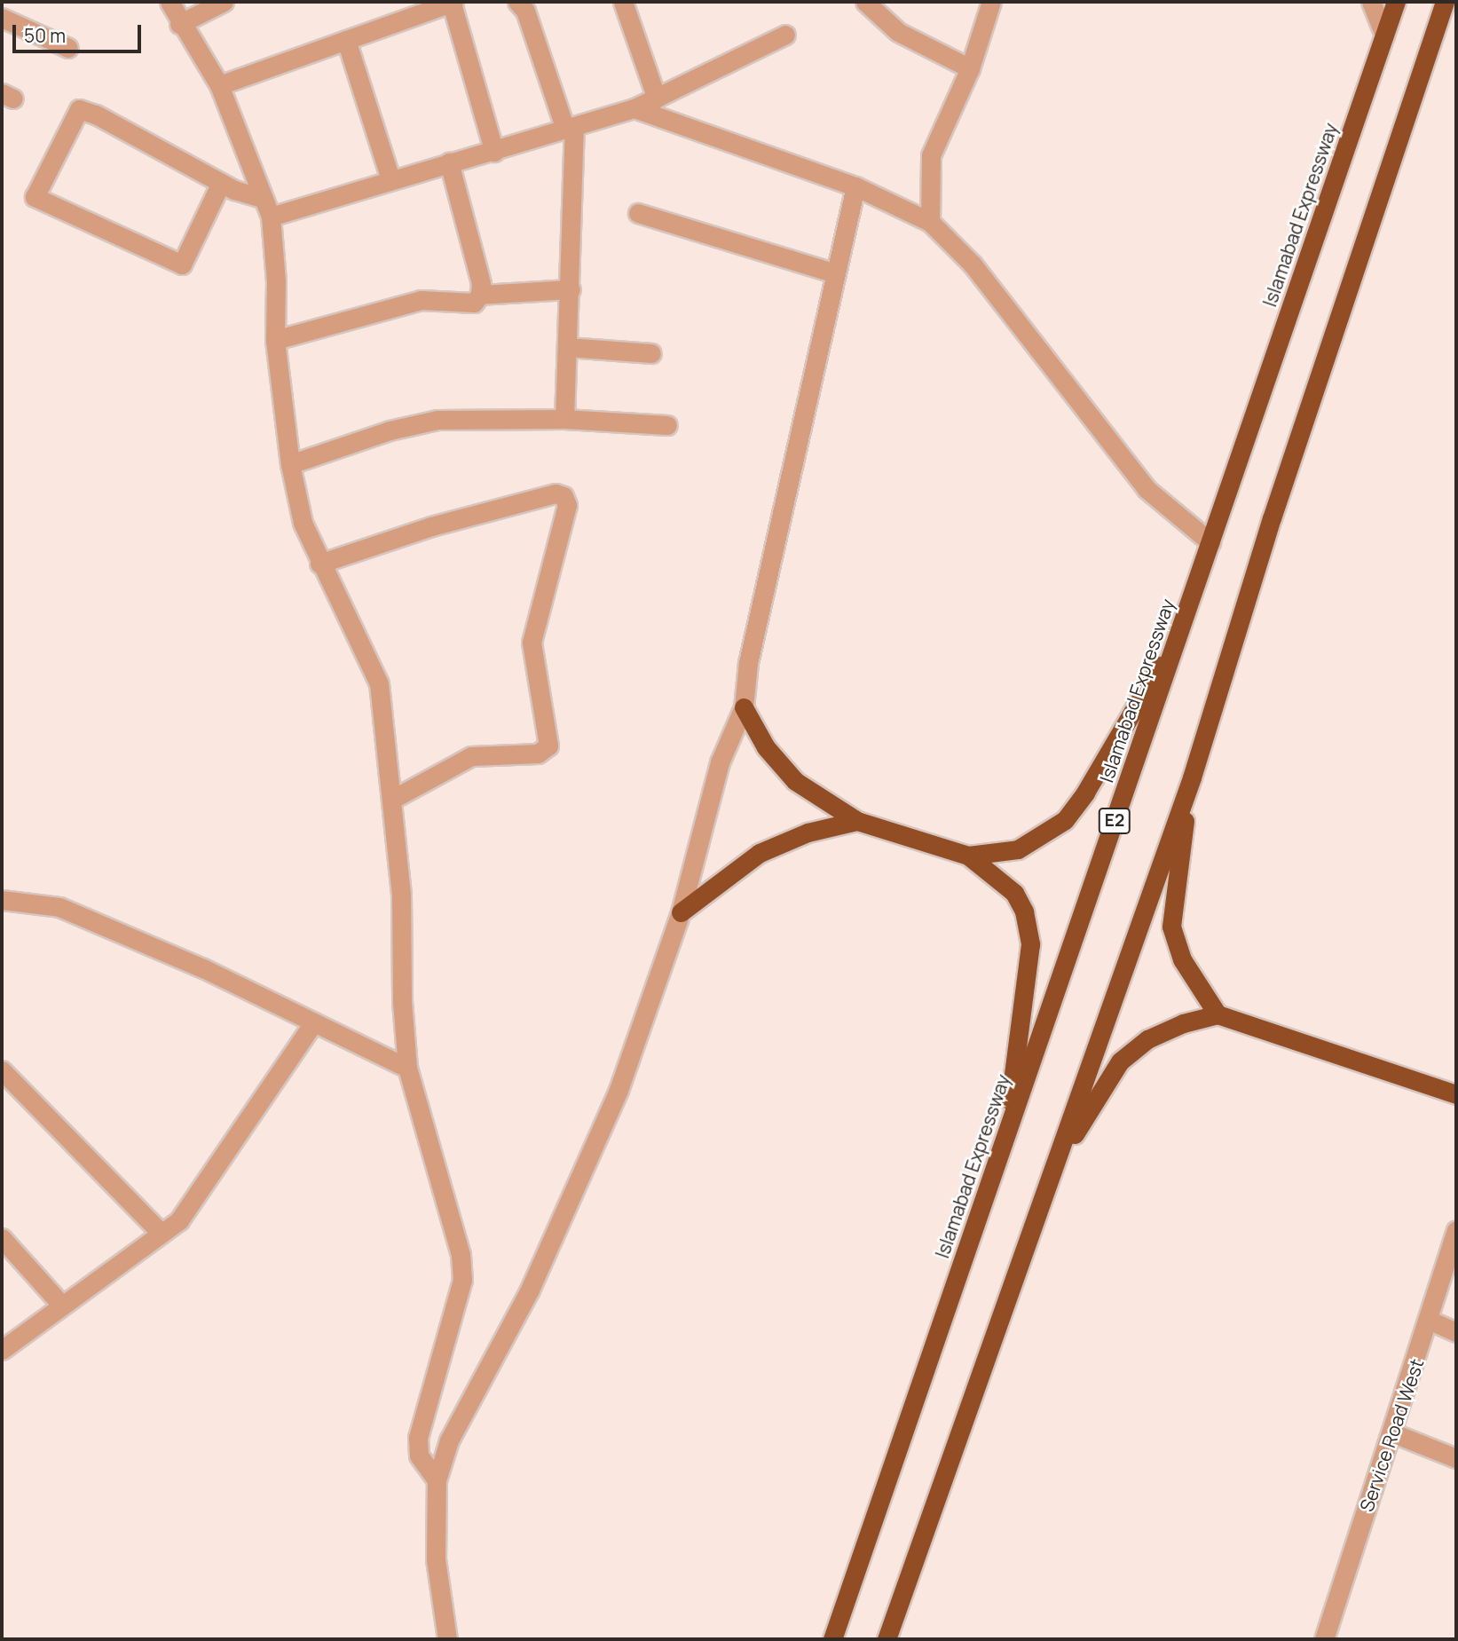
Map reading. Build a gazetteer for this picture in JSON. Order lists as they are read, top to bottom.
{
  "streets": {
    "highway": ["Islamabad Expressway", "E2"],
    "street": ["Service Road West"]
  },
  "scale_bar": "50 m"
}
